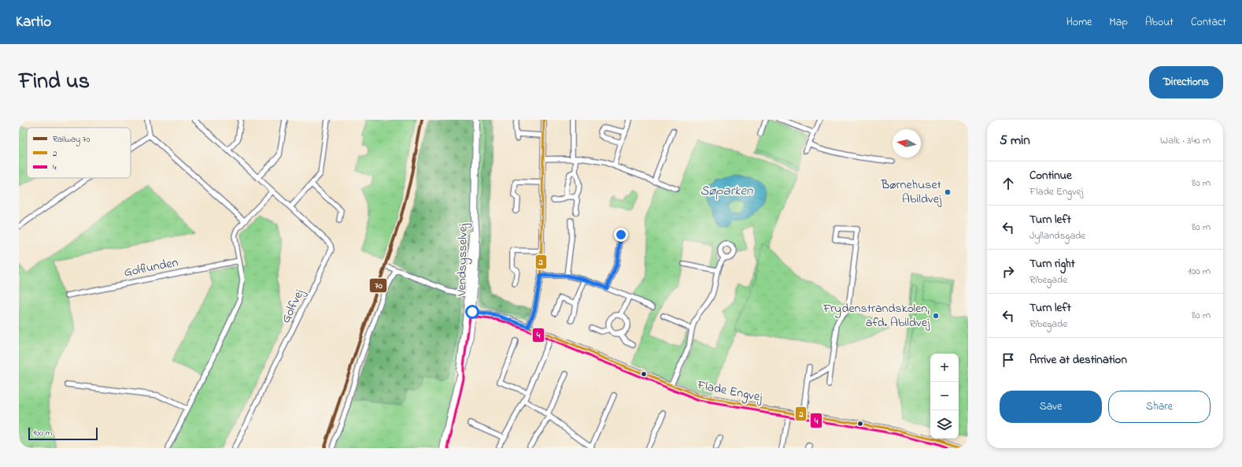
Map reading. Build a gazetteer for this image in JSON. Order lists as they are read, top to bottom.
{
  "streets": {
    "street": [
      "Vendsysselvej",
      "Golflunden",
      "Golfvej",
      "Flade Engvej"
    ]
  },
  "crossings": [
    ["Vendsysselvej", "Flade Engvej"]
  ],
  "water": ["Søparken"],
  "places": ["Børnehuset Abildvej", "Frydenstrandskolen, afd. Abildvej"],
  "lines": ["rail line 70", "transit line 2", "transit line 4"],
  "legend": ["Railway 70", "2", "4"],
  "scale_bar": "100 m",
  "north": "left",
  "page": {
    "header": "Kartio",
    "nav": [
      "Home",
      "Map",
      "About",
      "Contact"
    ],
    "title": "Find us",
    "buttons": [
      "Directions",
      ["Save", "Share"]
    ],
    "heading": ["5 min", "Walk · 340 m"],
    "list": [
      ["Continue", "Flade Engvej", "80 m"],
      ["Turn left", "Jyllandsgade", "80 m"],
      ["Turn right", "Ribegade", "100 m"],
      ["Turn left", "Ribegade", "80 m"],
      "Arrive at destination"
    ],
    "map_buttons": ["+", "−"],
    "scale": "100 m"
  }
}
